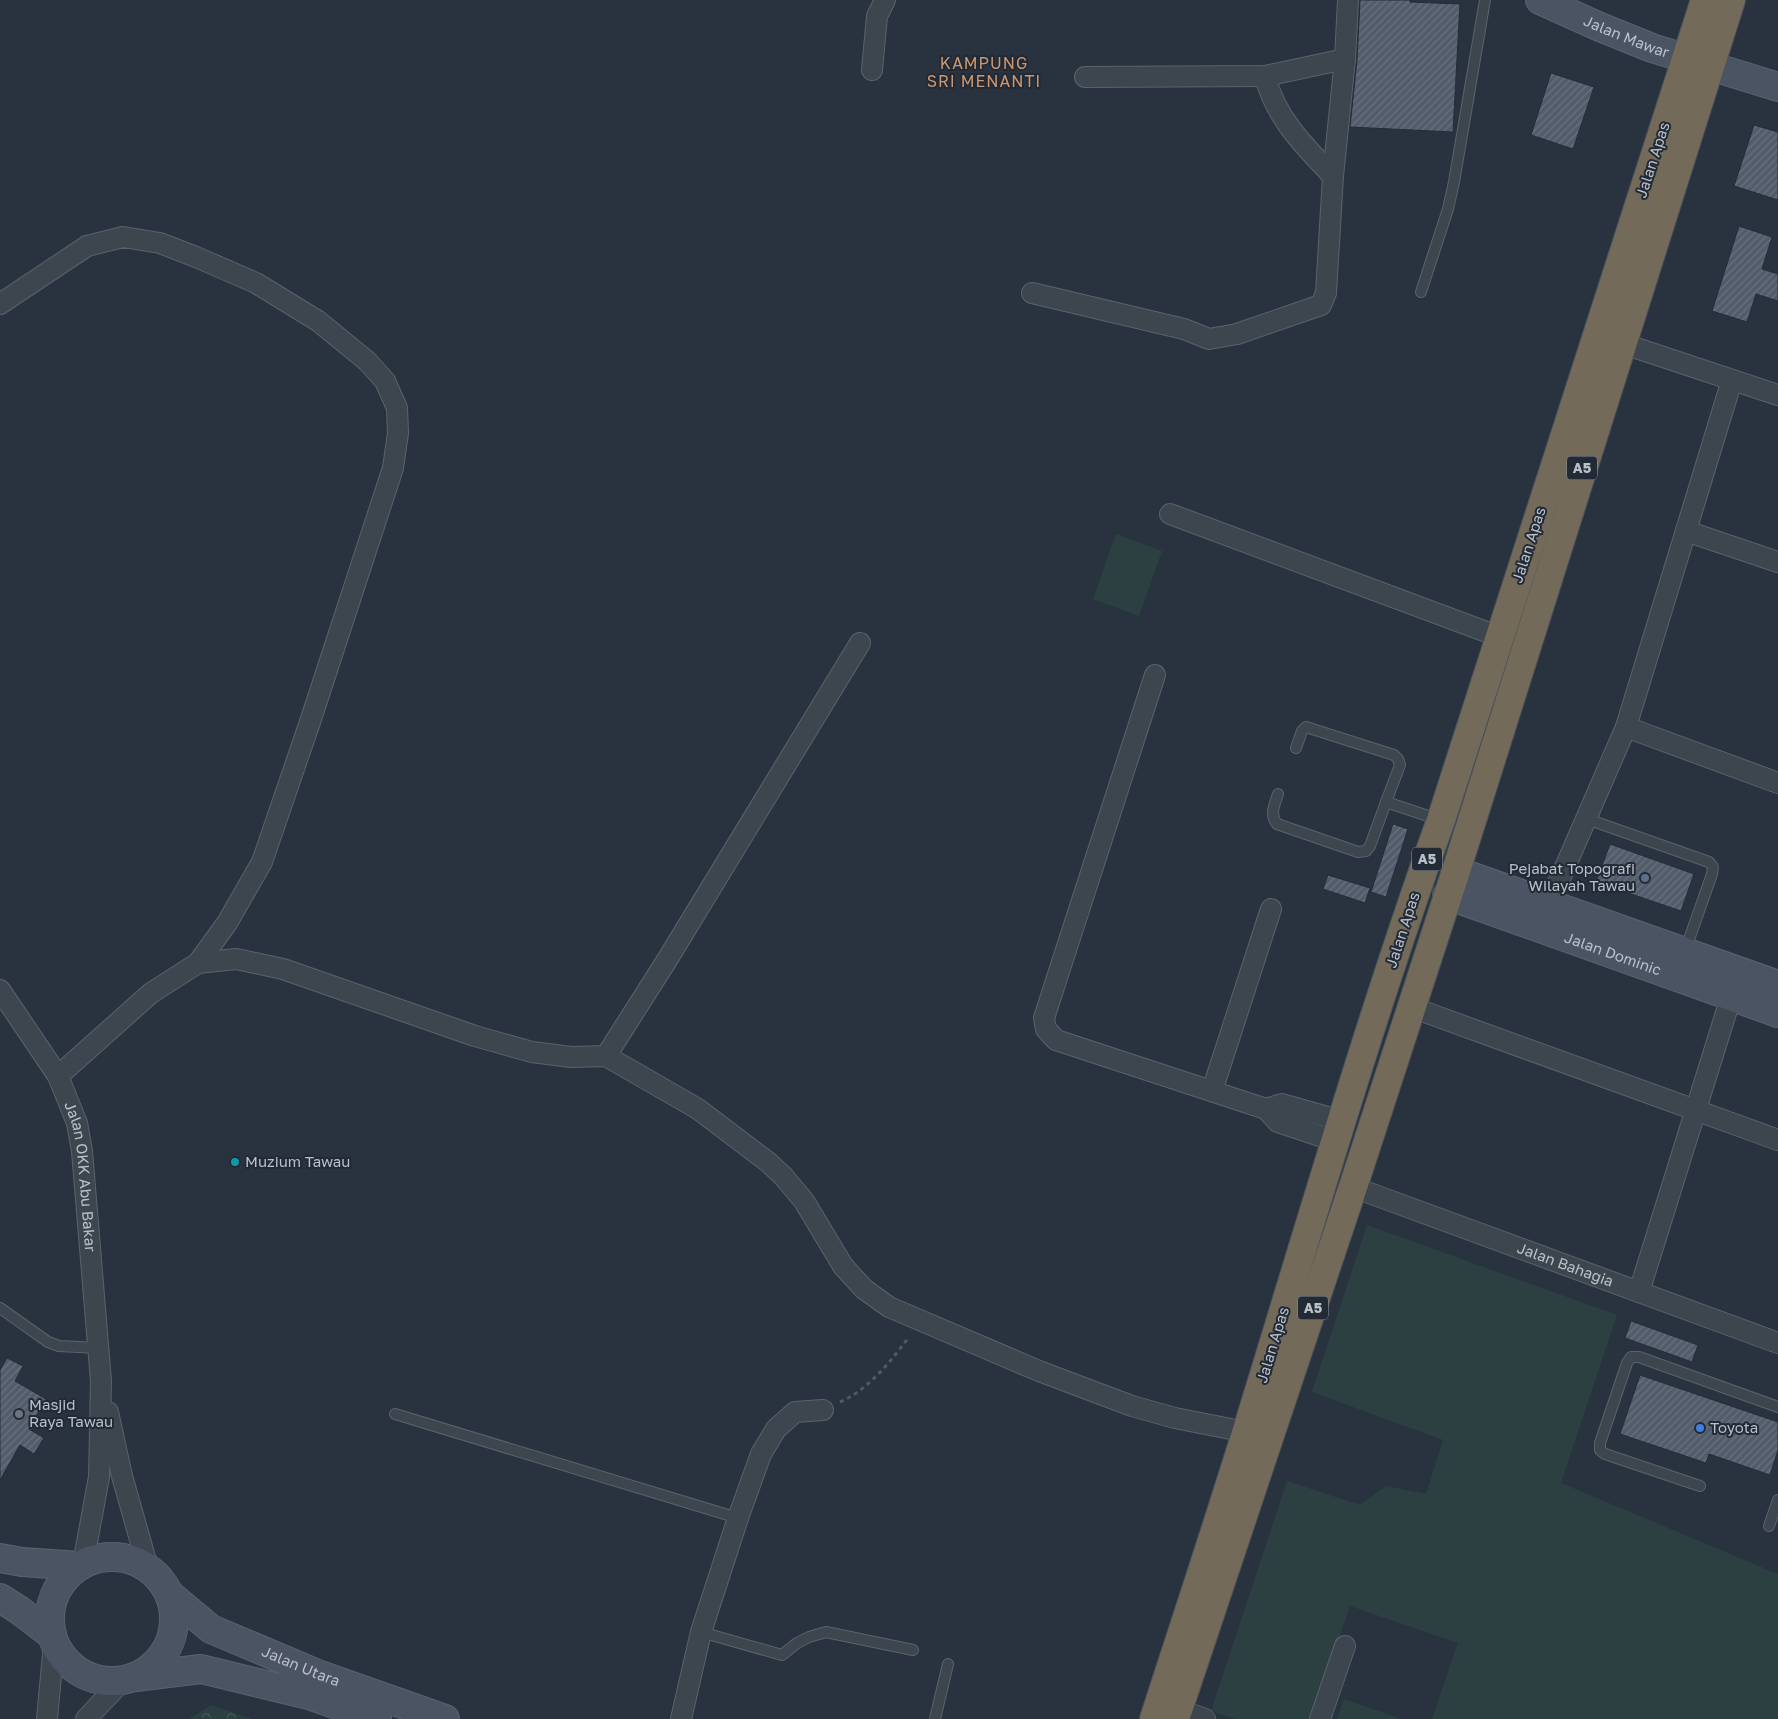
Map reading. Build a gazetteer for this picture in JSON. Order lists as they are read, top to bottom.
{
  "streets": {
    "highway": ["Jalan Apas", "A5"],
    "main road": ["Jalan Mawar", "Jalan Dominic", "Jalan Utara"],
    "street": ["Jalan OKK Abu Bakar", "Jalan Bahagia"]
  },
  "crossings": [
    ["Jalan Mawar", "Jalan Apas"],
    ["Jalan Mawar", "A5"],
    ["Jalan Apas", "A5"],
    ["Jalan Apas", "Jalan Dominic"],
    ["Jalan Apas", "Jalan Bahagia"],
    ["Jalan OKK Abu Bakar", "Jalan Utara"]
  ],
  "districts": ["KAMPUNG SRI MENANTI"],
  "places": [
    "Pejabat Topografi Wilayah Tawau",
    "Muzium Tawau",
    "Masjid Raya Tawau",
    "Toyota"
  ]
}
